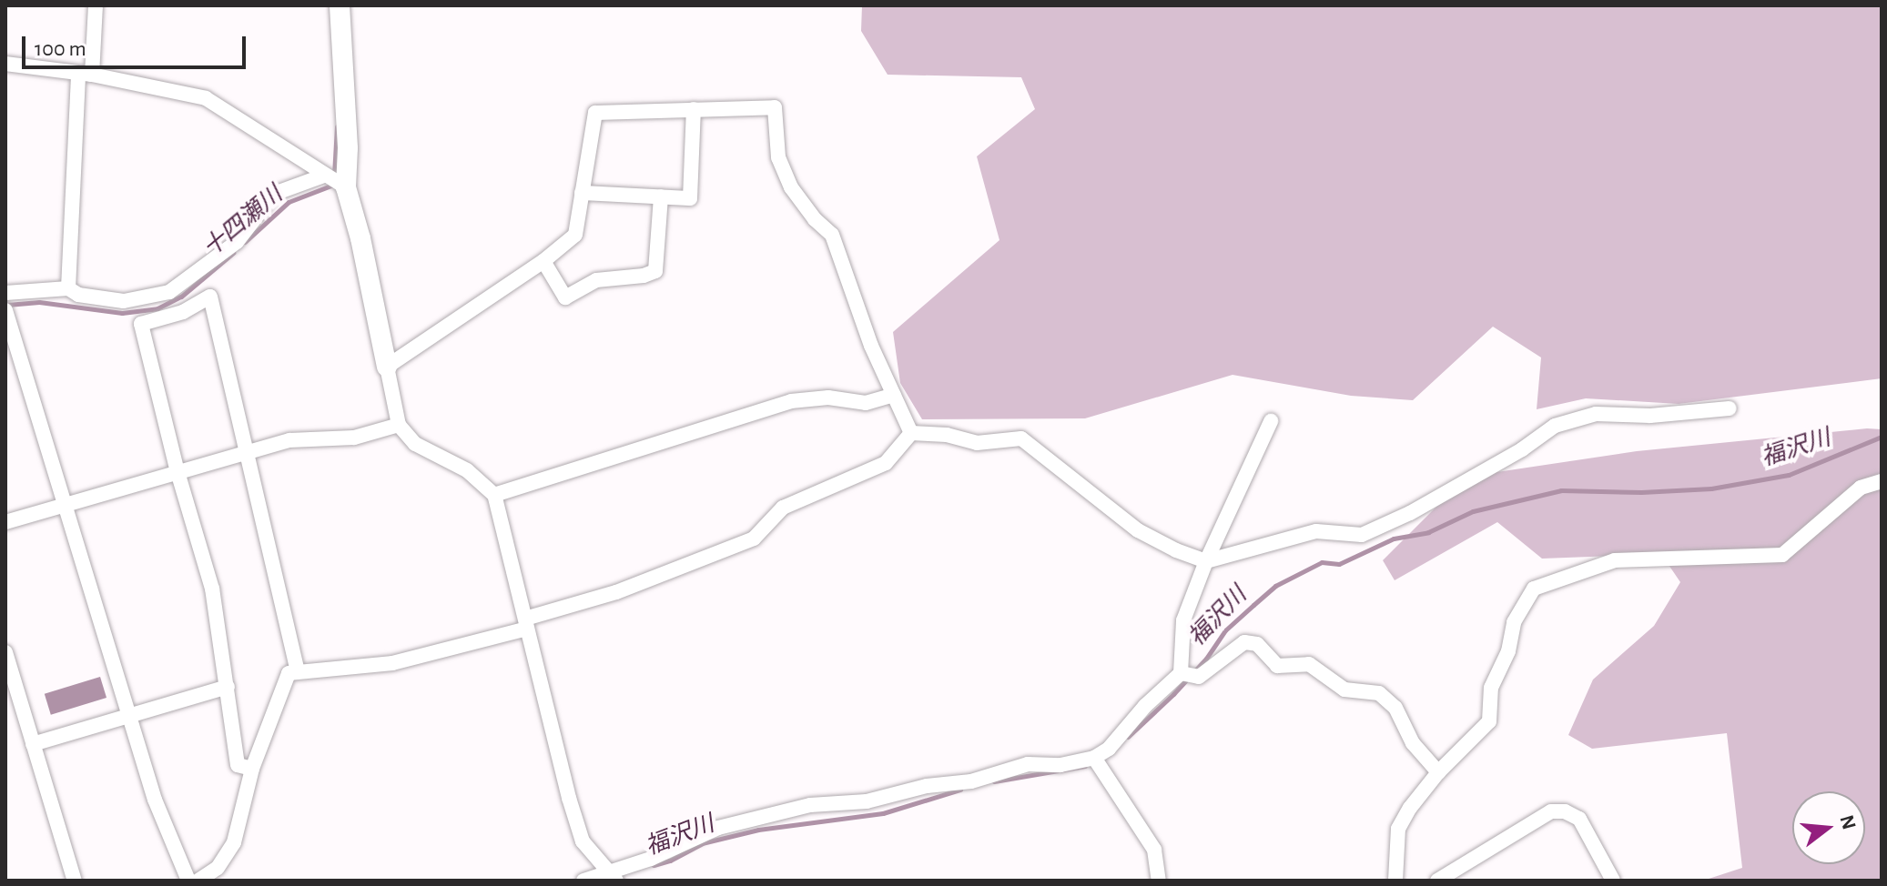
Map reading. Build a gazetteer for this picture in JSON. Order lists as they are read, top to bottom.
{
  "water": ["十四瀬川", "福沢川"],
  "scale_bar": "100 m",
  "north": "right"
}
